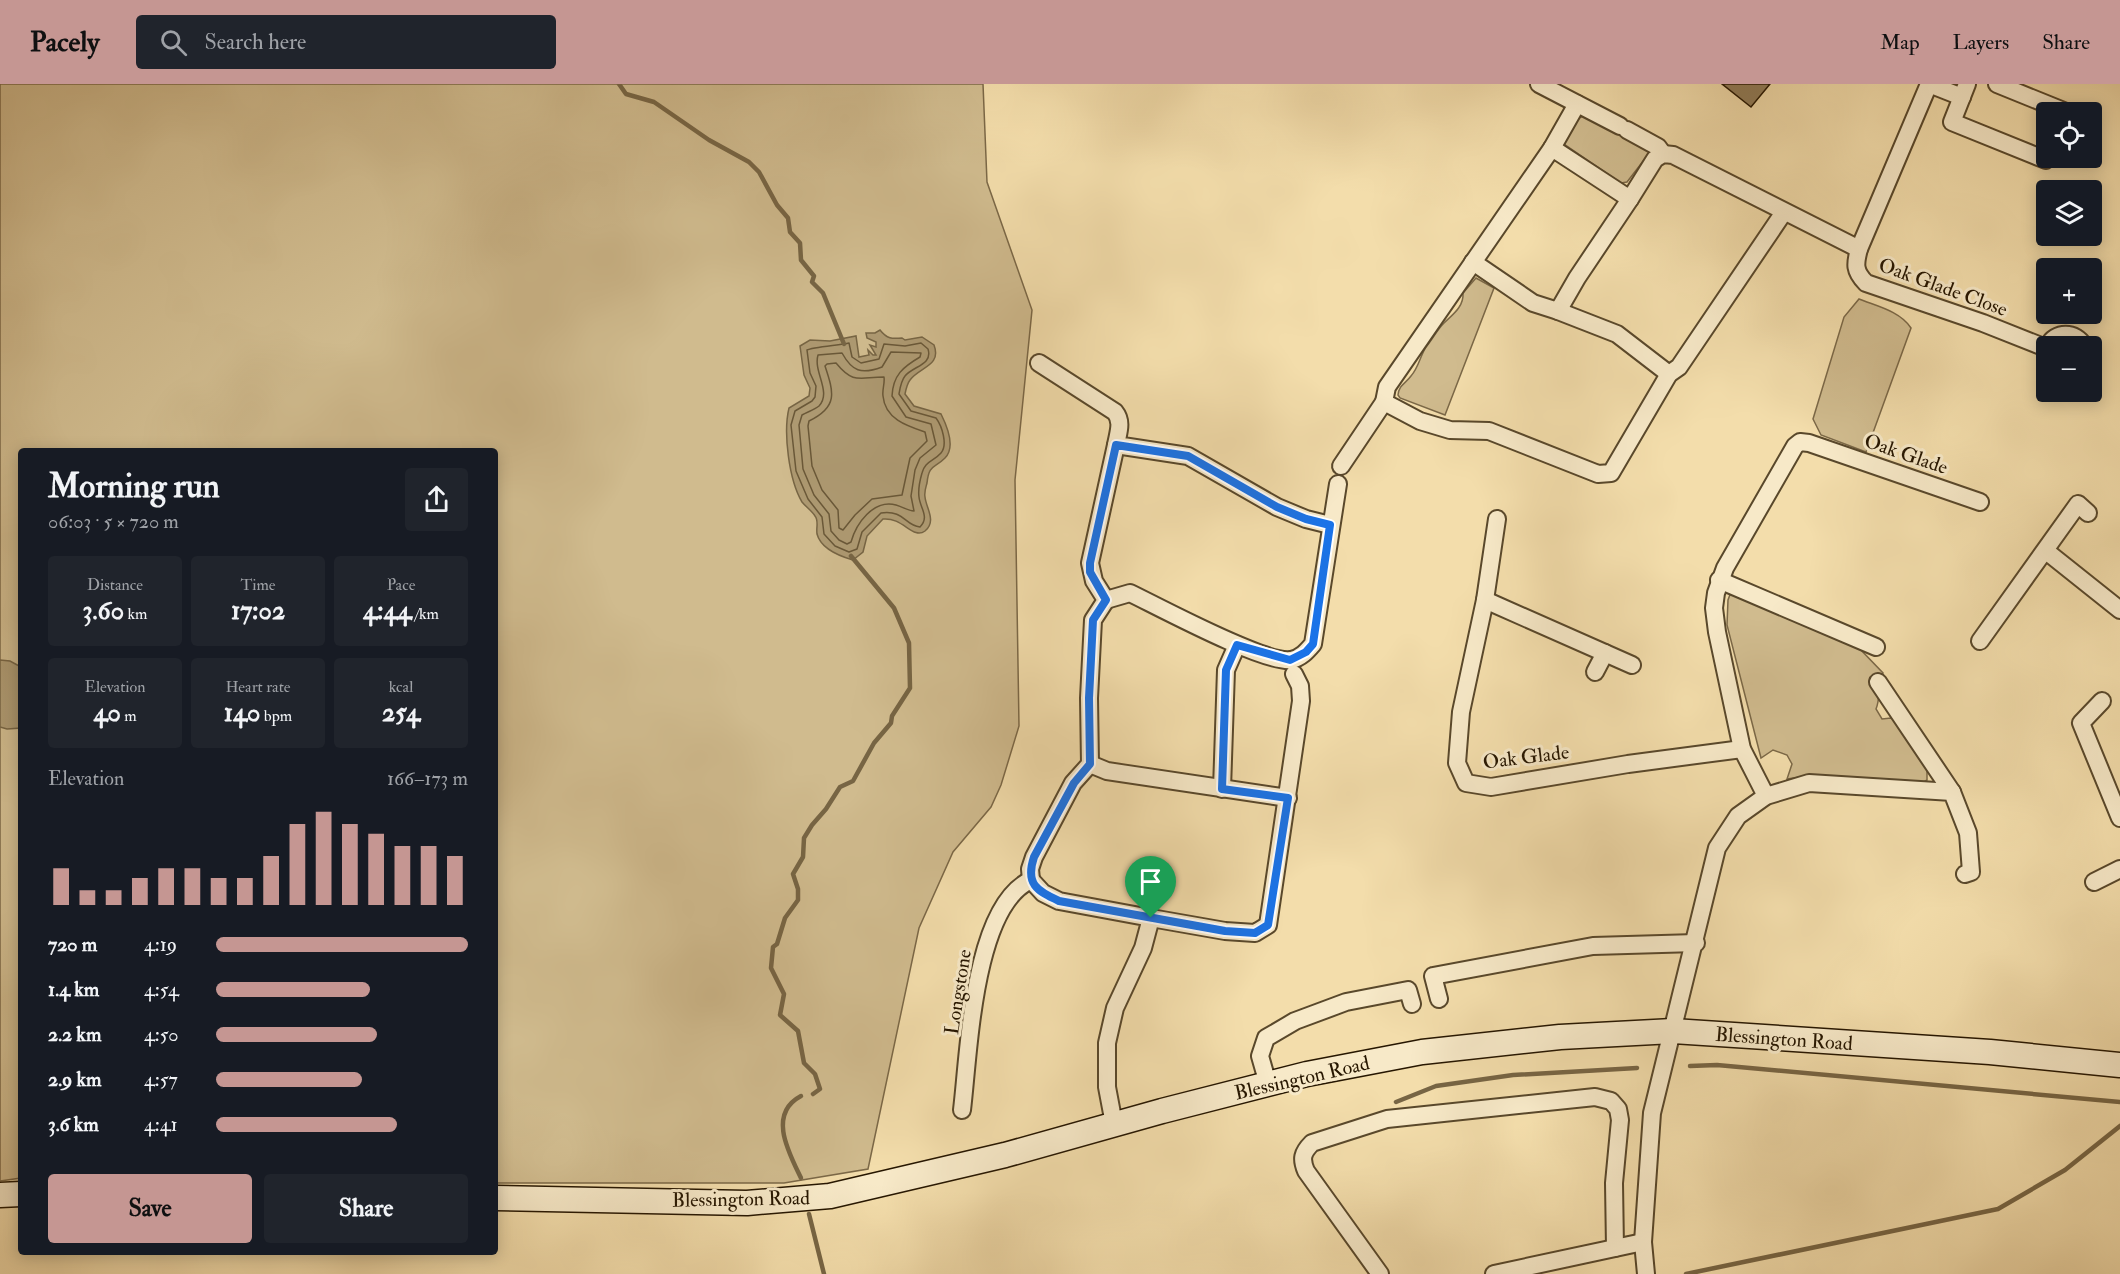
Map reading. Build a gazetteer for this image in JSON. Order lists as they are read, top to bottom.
{
  "streets": {
    "main road": ["Blessington Road"],
    "street": ["Oak Glade Close", "Oak Glade", "Longstone"]
  },
  "page": {
    "header": "Pacely",
    "search": "Search here",
    "nav": ["Map", "Layers", "Share"],
    "map_buttons": ["+", "−"],
    "heading": ["Morning run", "06:03 · 5 × 720 m"],
    "stats": [
      ["Distance", "3.60 km"],
      ["Time", "17:02"],
      ["Pace", "4:44 /km"],
      ["Elevation", "40 m"],
      ["Heart rate", "140 bpm"],
      ["kcal", "254"]
    ],
    "chart": ["Elevation", "166–173 m"],
    "list": [
      {
        "name": "720 m",
        "note": "4:19"
      },
      {
        "name": "1.4 km",
        "note": "4:54"
      },
      {
        "name": "2.2 km",
        "note": "4:50"
      },
      {
        "name": "2.9 km",
        "note": "4:57"
      },
      {
        "name": "3.6 km",
        "note": "4:41"
      }
    ],
    "buttons": ["Save", "Share"]
  }
}
